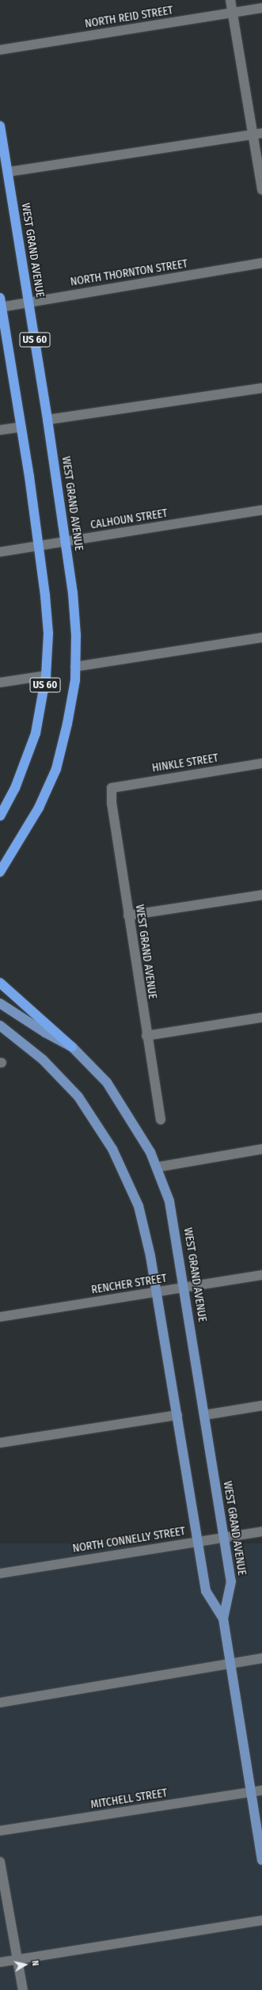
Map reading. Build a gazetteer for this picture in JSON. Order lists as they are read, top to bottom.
{
  "streets": {
    "highway": ["WEST GRAND AVENUE", "US 60"],
    "street": [
      "NORTH REID STREET",
      "NORTH THORNTON STREET",
      "CALHOUN STREET",
      "HINKLE STREET",
      "RENCHER STREET",
      "NORTH CONNELLY STREET",
      "MITCHELL STREET"
    ]
  },
  "crossings": [
    ["WEST GRAND AVENUE", "NORTH THORNTON STREET"],
    ["WEST GRAND AVENUE", "CALHOUN STREET"],
    ["WEST GRAND AVENUE", "HINKLE STREET"],
    ["WEST GRAND AVENUE", "RENCHER STREET"],
    ["WEST GRAND AVENUE", "NORTH CONNELLY STREET"],
    ["WEST GRAND AVENUE", "MITCHELL STREET"],
    ["NORTH THORNTON STREET", "US 60"],
    ["US 60", "CALHOUN STREET"]
  ],
  "north": "right"
}
